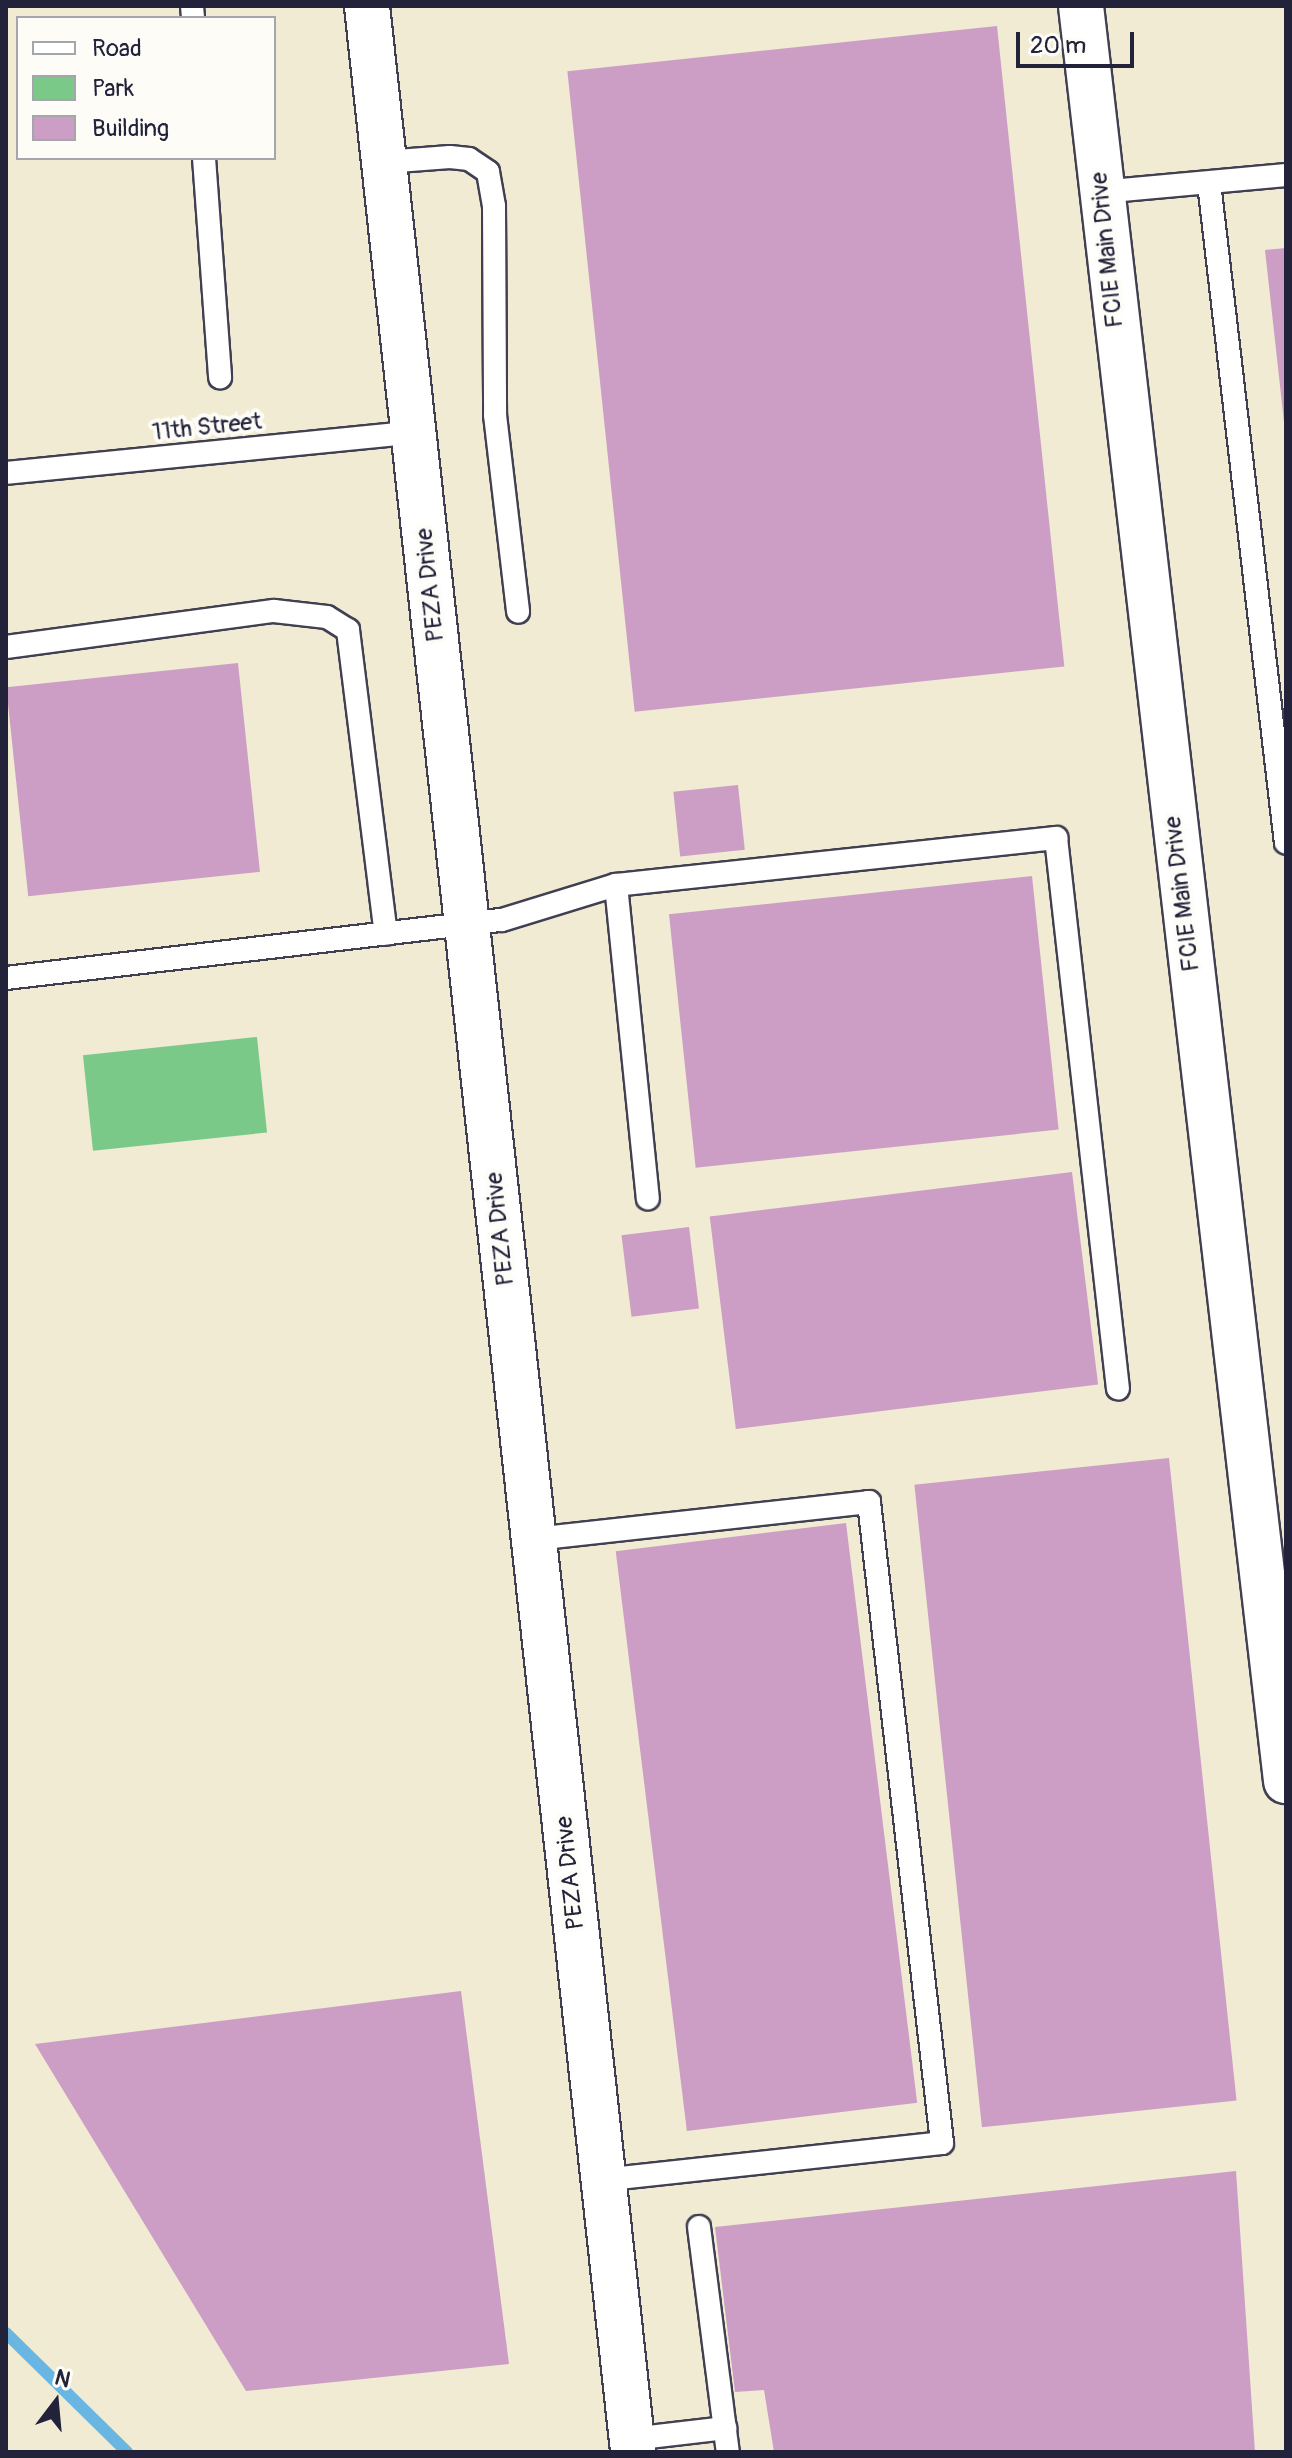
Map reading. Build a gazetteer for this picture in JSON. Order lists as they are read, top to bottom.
{
  "streets": {
    "street": ["FCIE Main Drive", "PEZA Drive"],
    "lane": ["11th Street"]
  },
  "crossings": [
    ["11th Street", "PEZA Drive"]
  ],
  "legend": ["Road", "Park", "Building"],
  "scale_bar": "20 m",
  "north": "top"
}
